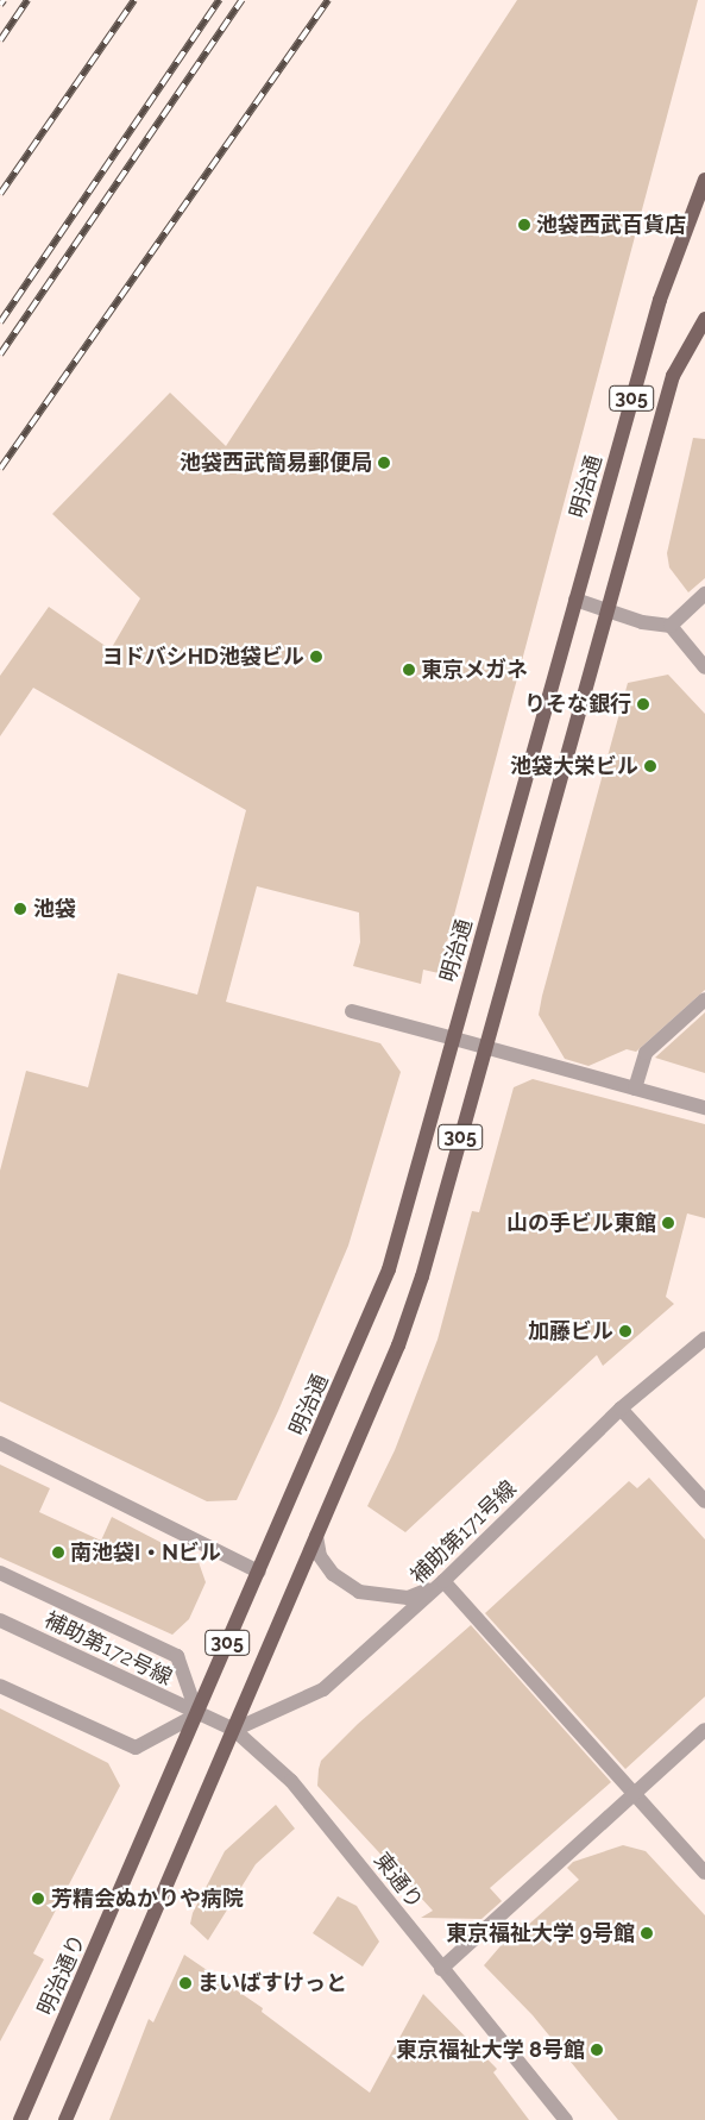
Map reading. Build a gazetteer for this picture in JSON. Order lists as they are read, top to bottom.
{
  "streets": {
    "main road": ["305", "明治通", "明治通り"],
    "street": ["補助第171号線", "補助第172号線", "東通り"]
  },
  "crossings": [
    ["305", "補助第171号線"],
    ["305", "補助第172号線"],
    ["305", "東通り"],
    ["明治通", "補助第172号線"],
    ["明治通", "明治通り"],
    ["補助第171号線", "補助第172号線"],
    ["補助第171号線", "東通り"],
    ["補助第172号線", "東通り"],
    ["補助第172号線", "明治通り"]
  ],
  "places": [
    "池袋西武百貨店",
    "池袋西武簡易郵便局",
    "ヨドバシHD池袋ビル",
    "東京メガネ",
    "りそな銀行",
    "池袋大栄ビル",
    "池袋",
    "山の手ビル東館",
    "加藤ビル",
    "南池袋I・Nビル",
    "芳精会ぬかりや病院",
    "東京福祉大学 9号館",
    "まいばすけっと",
    "東京福祉大学 8号館"
  ]
}
